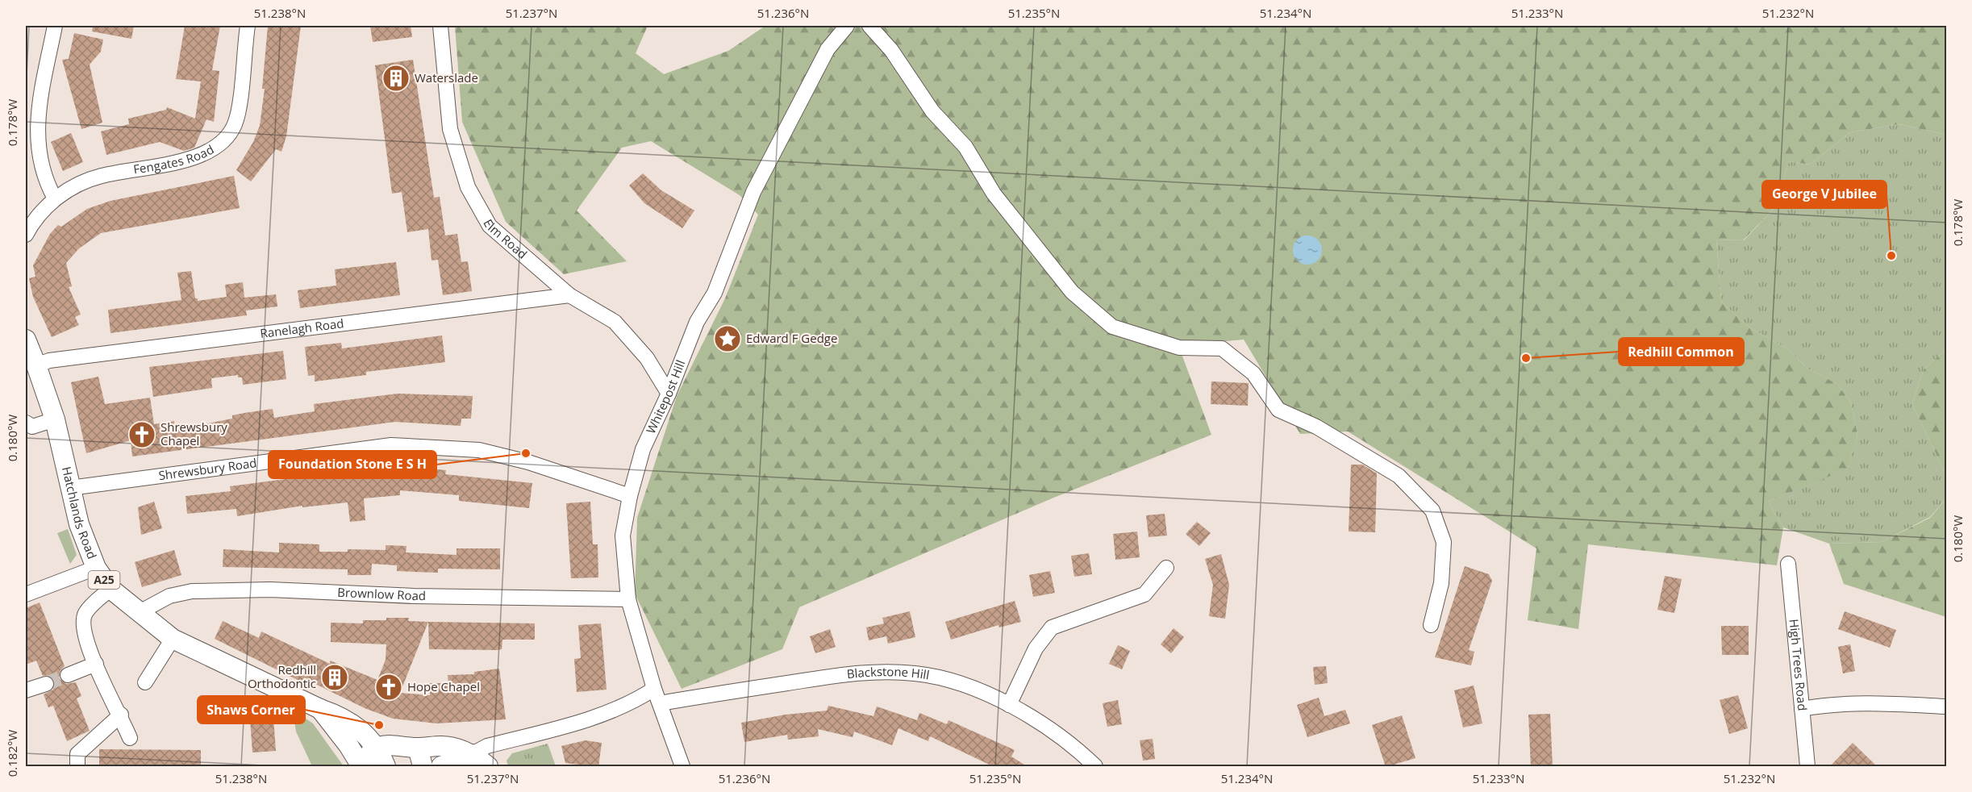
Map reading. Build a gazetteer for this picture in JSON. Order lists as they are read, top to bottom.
{
  "streets": {
    "main road": ["Hatchlands Road", "A25"],
    "street": [
      "Fengates Road",
      "Elm Road",
      "Ranelagh Road",
      "Whitepost Hill",
      "Shrewsbury Road",
      "Brownlow Road",
      "High Trees Road",
      "Blackstone Hill"
    ]
  },
  "crossings": [
    ["Elm Road", "Ranelagh Road"],
    ["Elm Road", "Whitepost Hill"],
    ["Ranelagh Road", "Hatchlands Road"],
    ["Whitepost Hill", "Shrewsbury Road"],
    ["Whitepost Hill", "Brownlow Road"],
    ["Whitepost Hill", "Blackstone Hill"],
    ["Shrewsbury Road", "Hatchlands Road"],
    ["Hatchlands Road", "Brownlow Road"]
  ],
  "places": {
    "building": ["Waterslade", "Redhill Orthodontic"],
    "other": [
      "George V Jubilee",
      "Redhill Common",
      "Foundation Stone E S H",
      "Shaws Corner"
    ],
    "place": ["Edward F Gedge"],
    "church": ["Shrewsbury Chapel", "Hope Chapel"]
  },
  "coordinates": [
    "51.238°N",
    "51.237°N",
    "51.236°N",
    "51.235°N",
    "51.234°N",
    "51.233°N",
    "51.232°N",
    "0.178°W",
    "0.180°W",
    "0.182°W"
  ]
}
